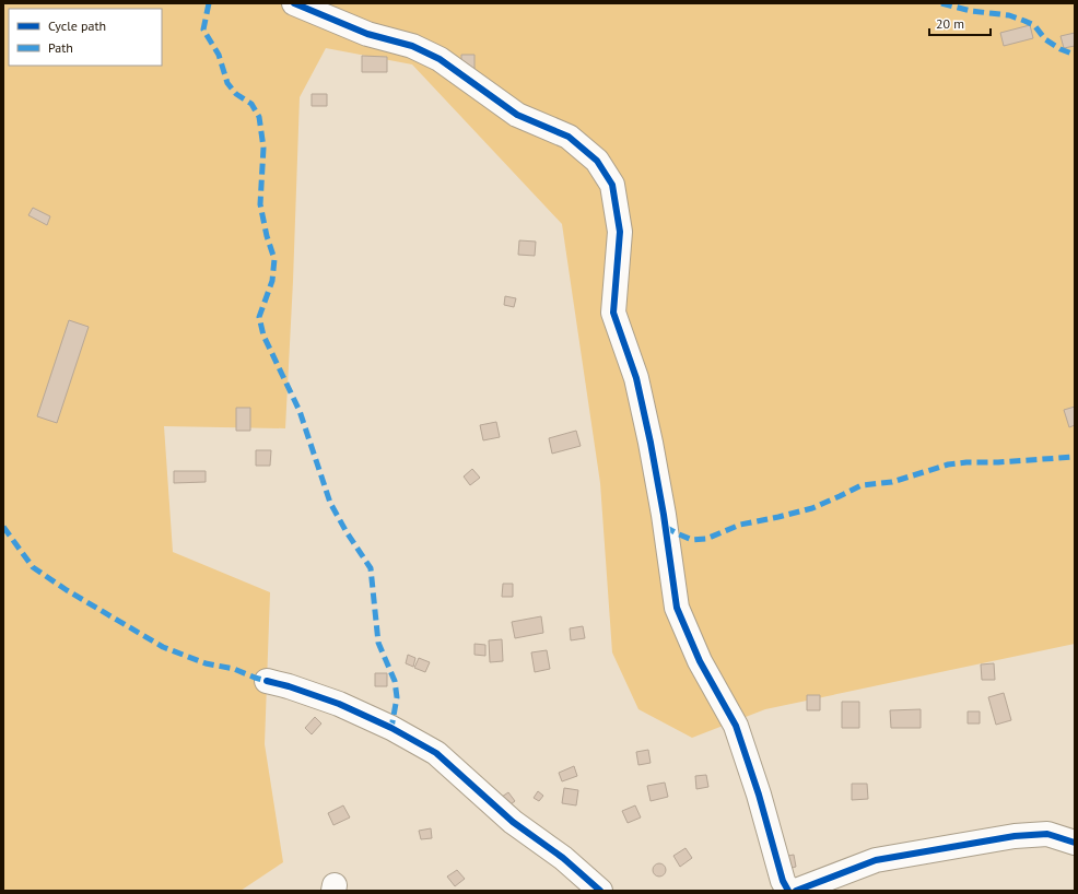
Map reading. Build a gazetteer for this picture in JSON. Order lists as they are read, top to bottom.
{
  "legend": ["Cycle path", "Path"],
  "scale_bar": "20 m"
}
